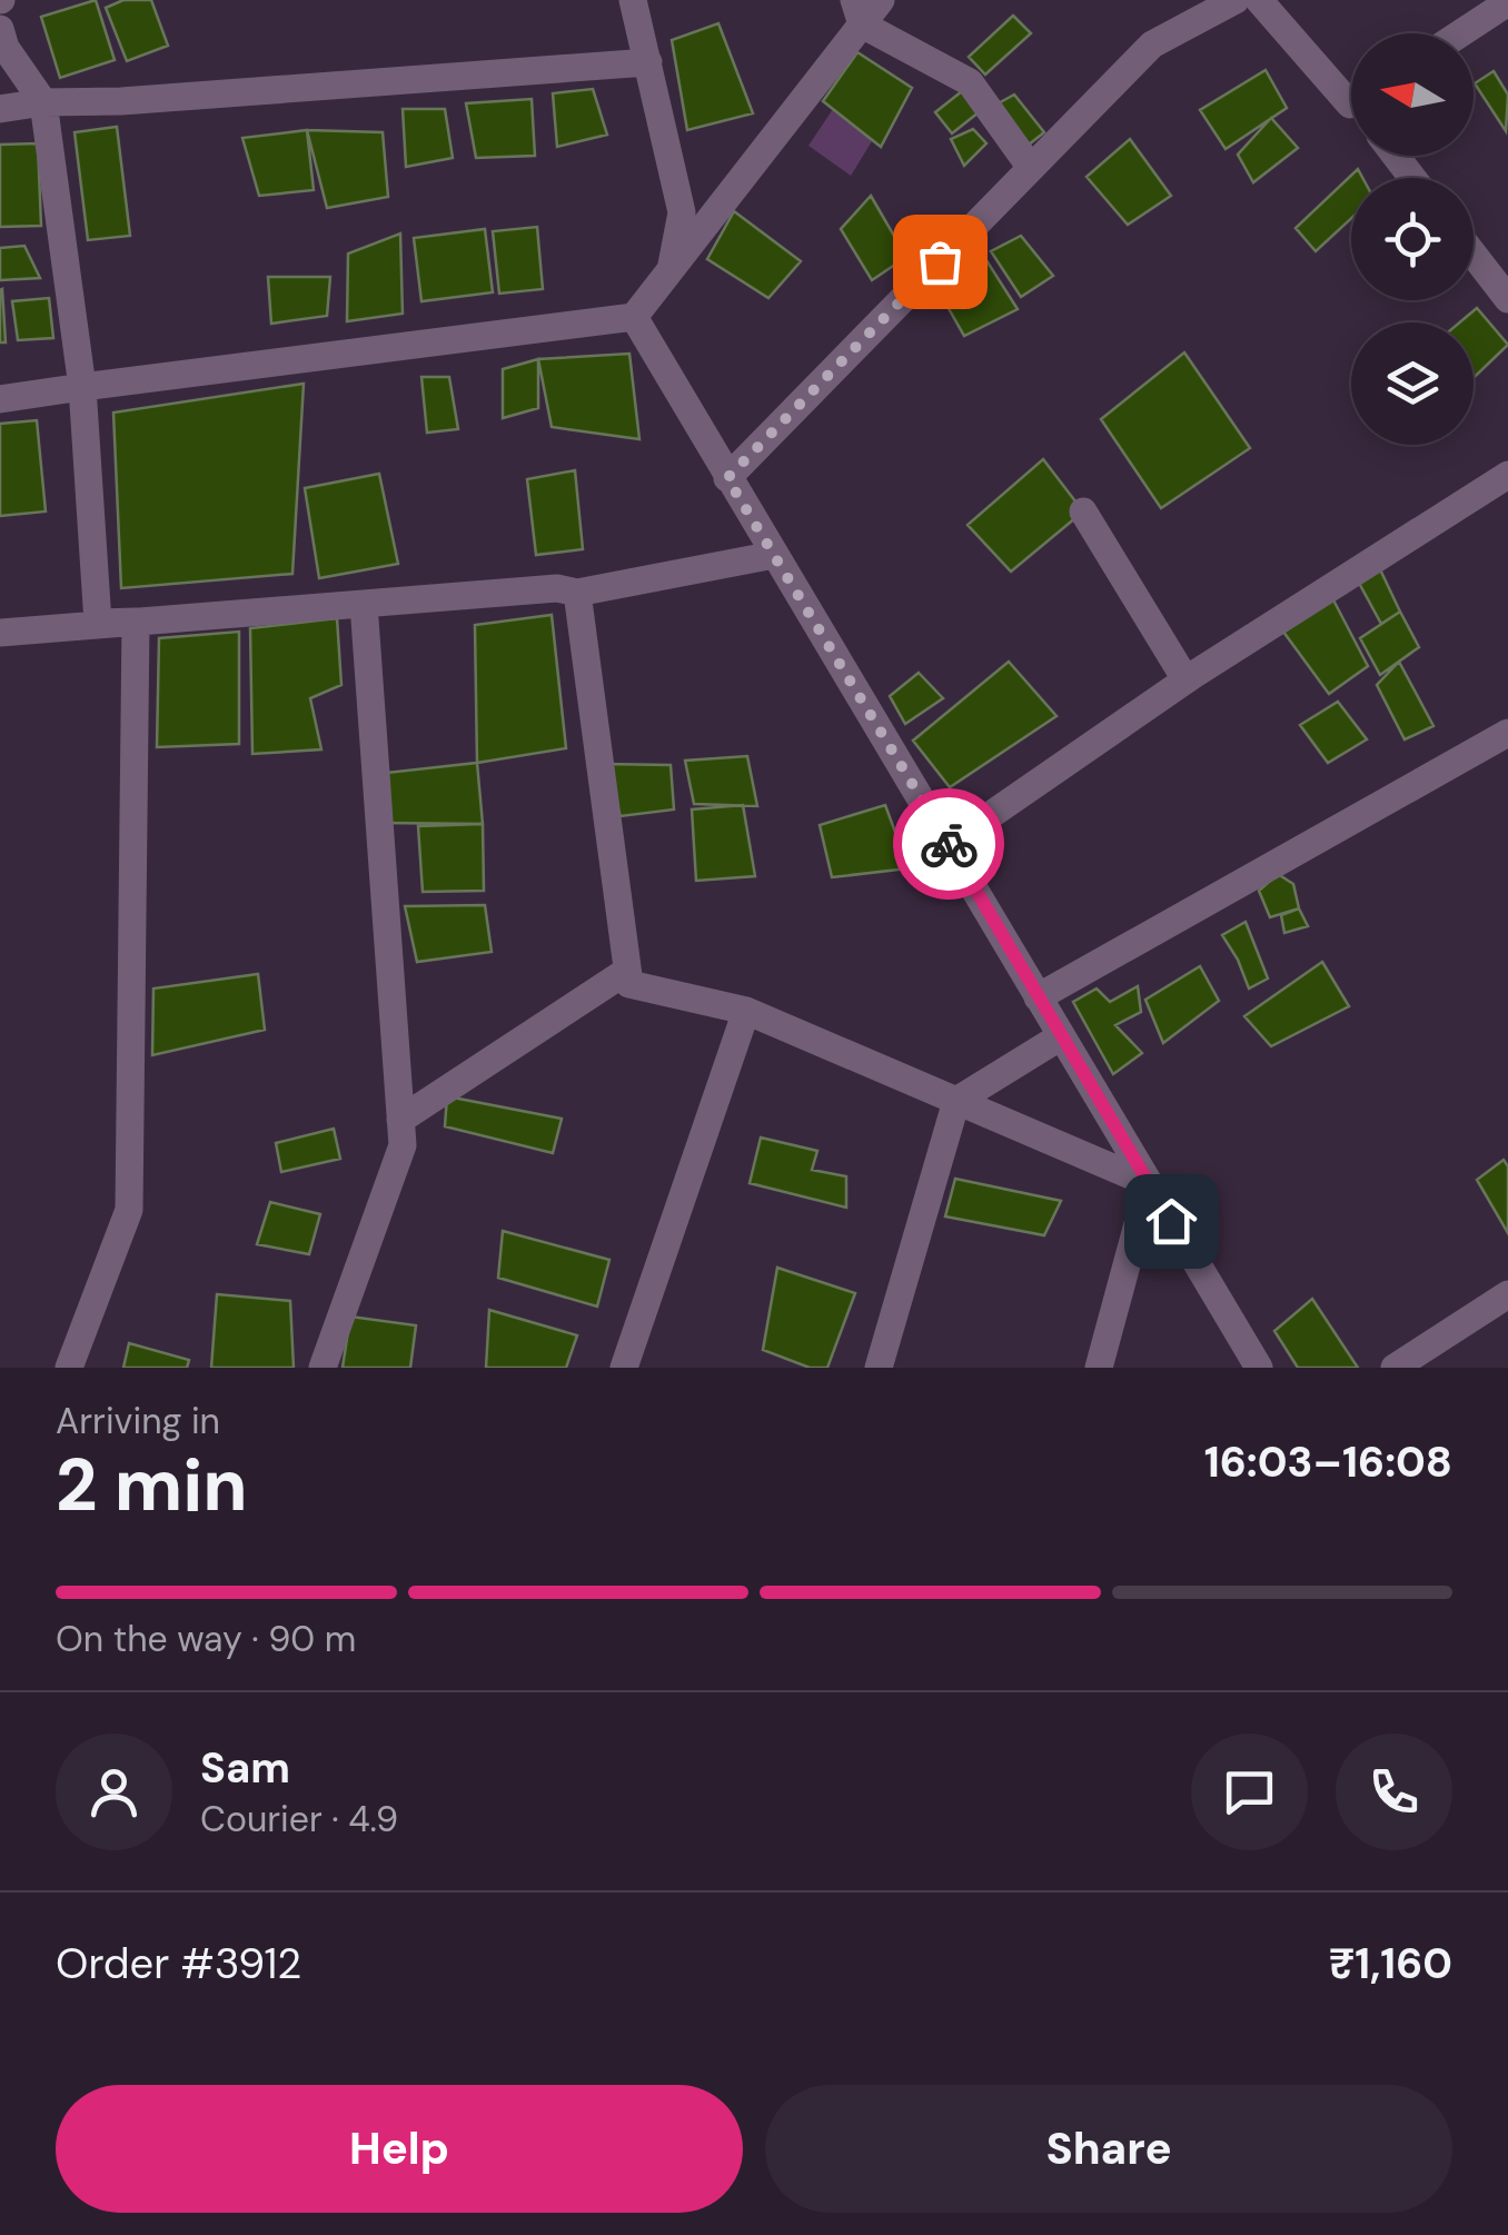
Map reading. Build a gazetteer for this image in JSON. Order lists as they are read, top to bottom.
{
  "north": "left",
  "page": {
    "heading": ["2 min", "Arriving in", "16:03–16:08"],
    "panel": [
      "Sam",
      "Courier · 4.9",
      "Order #3912",
      "₹1,160"
    ],
    "bar": "On the way · 90 m",
    "buttons": ["Help", "Share"]
  }
}
